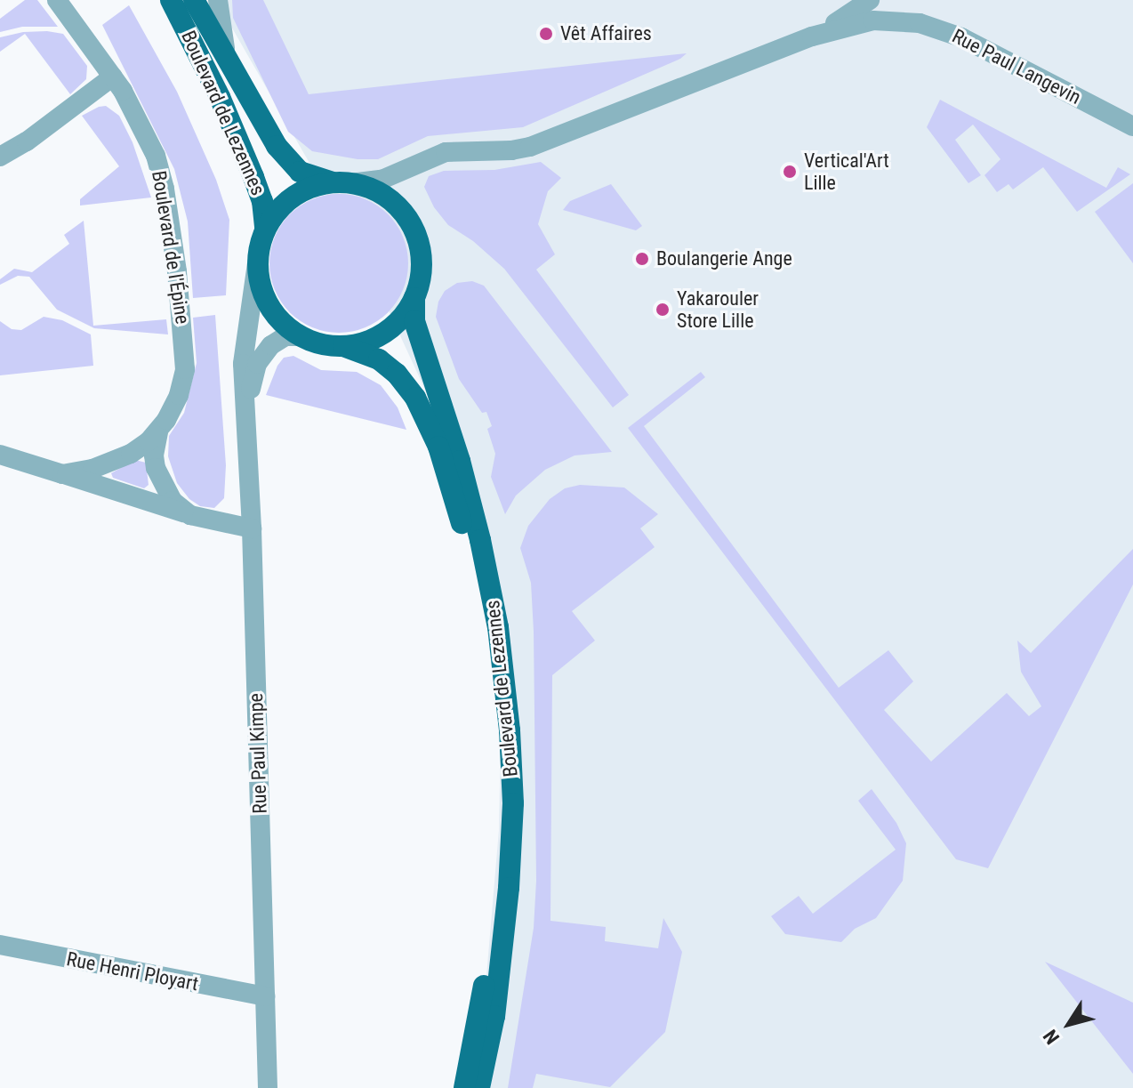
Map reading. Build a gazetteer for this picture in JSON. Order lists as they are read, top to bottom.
{
  "streets": {
    "main road": ["Boulevard de Lezennes"],
    "street": [
      "Rue Paul Langevin",
      "Boulevard de l'Épine",
      "Rue Paul Kimpe",
      "Rue Henri Ployart"
    ]
  },
  "crossings": [
    ["Rue Paul Langevin", "Boulevard de Lezennes"],
    ["Rue Paul Langevin", "Rue Paul Kimpe"],
    ["Boulevard de Lezennes", "Rue Paul Kimpe"],
    ["Boulevard de l'Épine", "Rue Paul Kimpe"],
    ["Rue Paul Kimpe", "Rue Henri Ployart"]
  ],
  "places": [
    "Vêt Affaires",
    "Vertical'Art Lille",
    "Boulangerie Ange",
    "Yakarouler Store Lille"
  ],
  "north": "bottom left"
}
